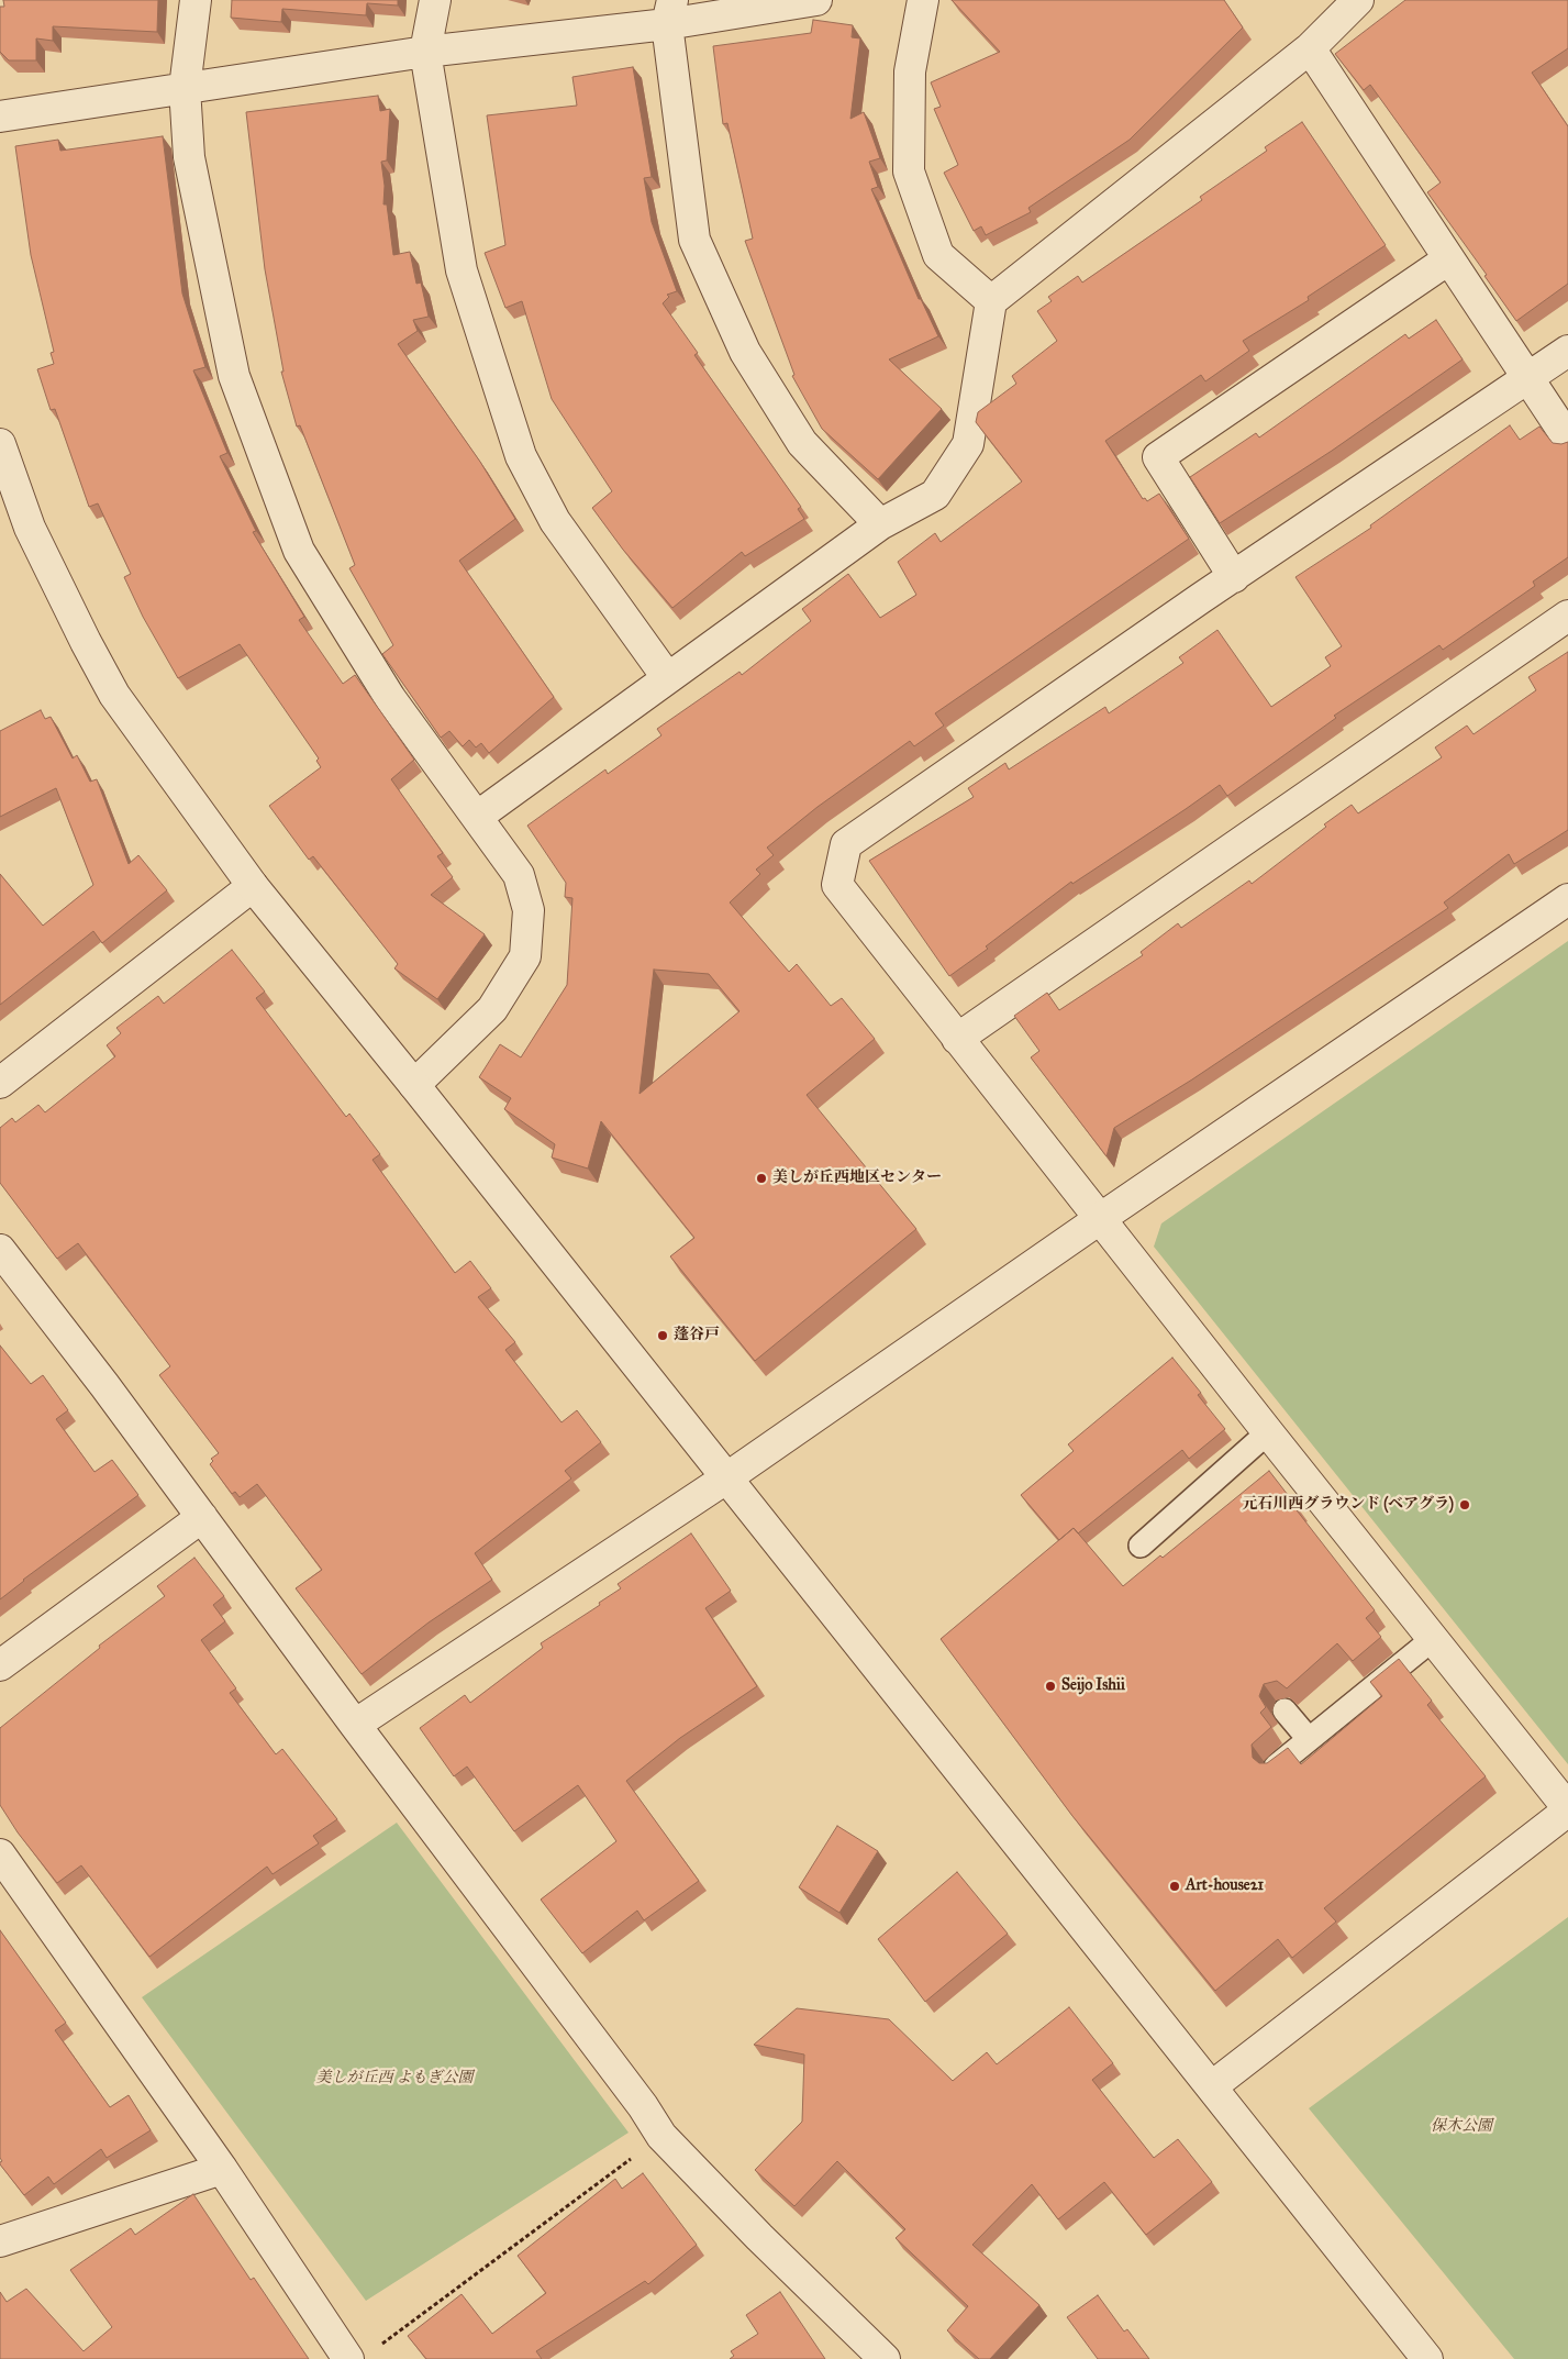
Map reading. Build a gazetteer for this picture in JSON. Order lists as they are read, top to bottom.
{
  "parks": ["美しが丘西 よもぎ公園", "保木公園"],
  "places": [
    "美しが丘西地区センター",
    "蓬谷戸",
    "元石川西グラウンド (ベアグラ)",
    "Seijo Ishii",
    "Art-house21"
  ]
}
